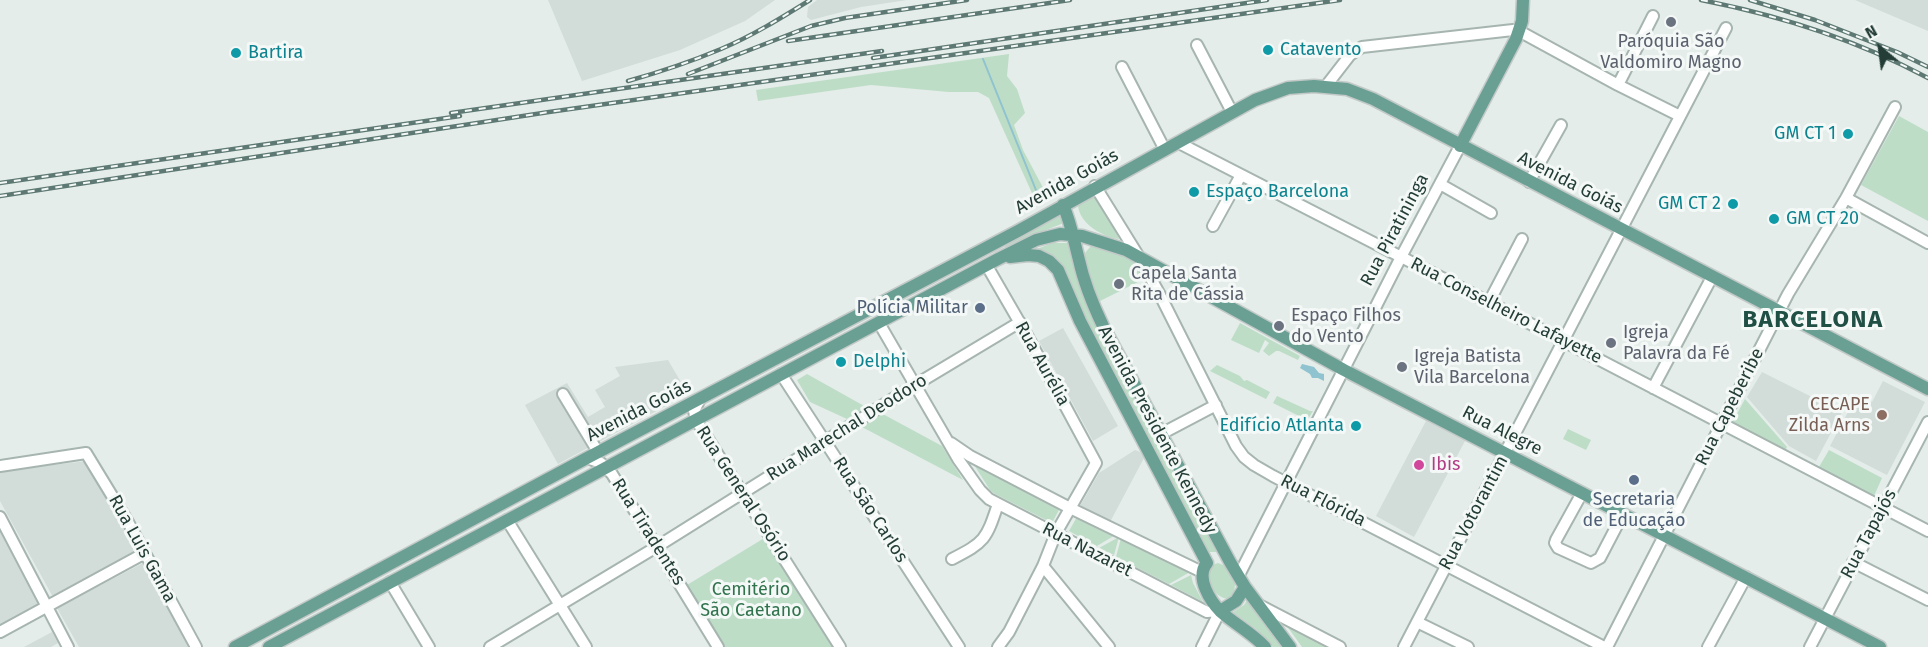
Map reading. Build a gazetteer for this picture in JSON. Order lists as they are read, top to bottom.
{
  "streets": {
    "main road": [
      "Avenida Goiás",
      "Rua Piratininga",
      "Avenida Presidente Kennedy",
      "Rua Alegre"
    ],
    "street": [
      "Rua Conselheiro Lafayette",
      "Rua Aurélia",
      "Rua Capeberibe",
      "Rua Marechal Deodoro",
      "Rua General Osório",
      "Rua Flórida",
      "Rua São Carlos",
      "Rua Votorantim",
      "Rua Tiradentes",
      "Rua Tapajós",
      "Rua Luis Gama",
      "Rua Nazaret"
    ]
  },
  "crossings": [
    ["Avenida Goiás", "Rua Piratininga"],
    ["Avenida Goiás", "Rua Conselheiro Lafayette"],
    ["Avenida Goiás", "Rua Aurélia"],
    ["Avenida Goiás", "Rua Capeberibe"],
    ["Avenida Goiás", "Avenida Presidente Kennedy"],
    ["Avenida Goiás", "Rua Alegre"],
    ["Avenida Goiás", "Rua General Osório"],
    ["Avenida Goiás", "Rua Flórida"],
    ["Avenida Goiás", "Rua São Carlos"],
    ["Avenida Goiás", "Rua Votorantim"],
    ["Avenida Goiás", "Rua Tiradentes"],
    ["Avenida Goiás", "Rua Nazaret"],
    ["Rua Piratininga", "Rua Conselheiro Lafayette"],
    ["Rua Piratininga", "Avenida Presidente Kennedy"],
    ["Rua Piratininga", "Rua Alegre"],
    ["Rua Piratininga", "Rua Flórida"],
    ["Rua Piratininga", "Rua Nazaret"],
    ["Rua Conselheiro Lafayette", "Rua Capeberibe"],
    ["Rua Conselheiro Lafayette", "Rua Votorantim"],
    ["Rua Conselheiro Lafayette", "Rua Tapajós"],
    ["Rua Aurélia", "Rua Marechal Deodoro"],
    ["Rua Aurélia", "Avenida Presidente Kennedy"],
    ["Rua Aurélia", "Rua Nazaret"],
    ["Rua Capeberibe", "Rua Alegre"],
    ["Rua Capeberibe", "Rua Flórida"],
    ["Rua Marechal Deodoro", "Rua General Osório"],
    ["Rua Marechal Deodoro", "Rua São Carlos"],
    ["Rua Marechal Deodoro", "Rua Tiradentes"],
    ["Rua Marechal Deodoro", "Rua Nazaret"],
    ["Avenida Presidente Kennedy", "Rua Alegre"],
    ["Avenida Presidente Kennedy", "Rua Nazaret"],
    ["Rua Alegre", "Rua Flórida"],
    ["Rua Alegre", "Rua Votorantim"],
    ["Rua Alegre", "Rua Tapajós"],
    ["Rua Flórida", "Rua Votorantim"]
  ],
  "districts": ["BARCELONA"],
  "parks": ["Cemitério São Caetano"],
  "places": [
    "Paróquia São Valdomiro Magno",
    "Catavento",
    "Bartira",
    "GM CT 1",
    "Espaço Barcelona",
    "GM CT 2",
    "GM CT 20",
    "Capela Santa Rita de Cássia",
    "Polícia Militar",
    "Espaço Filhos do Vento",
    "Igreja Palavra da Fé",
    "Delphi",
    "Igreja Batista Vila Barcelona",
    "CECAPE Zilda Arns",
    "Edifício Atlanta",
    "Ibis",
    "Secretaria de Educação"
  ],
  "north": "top left"
}
